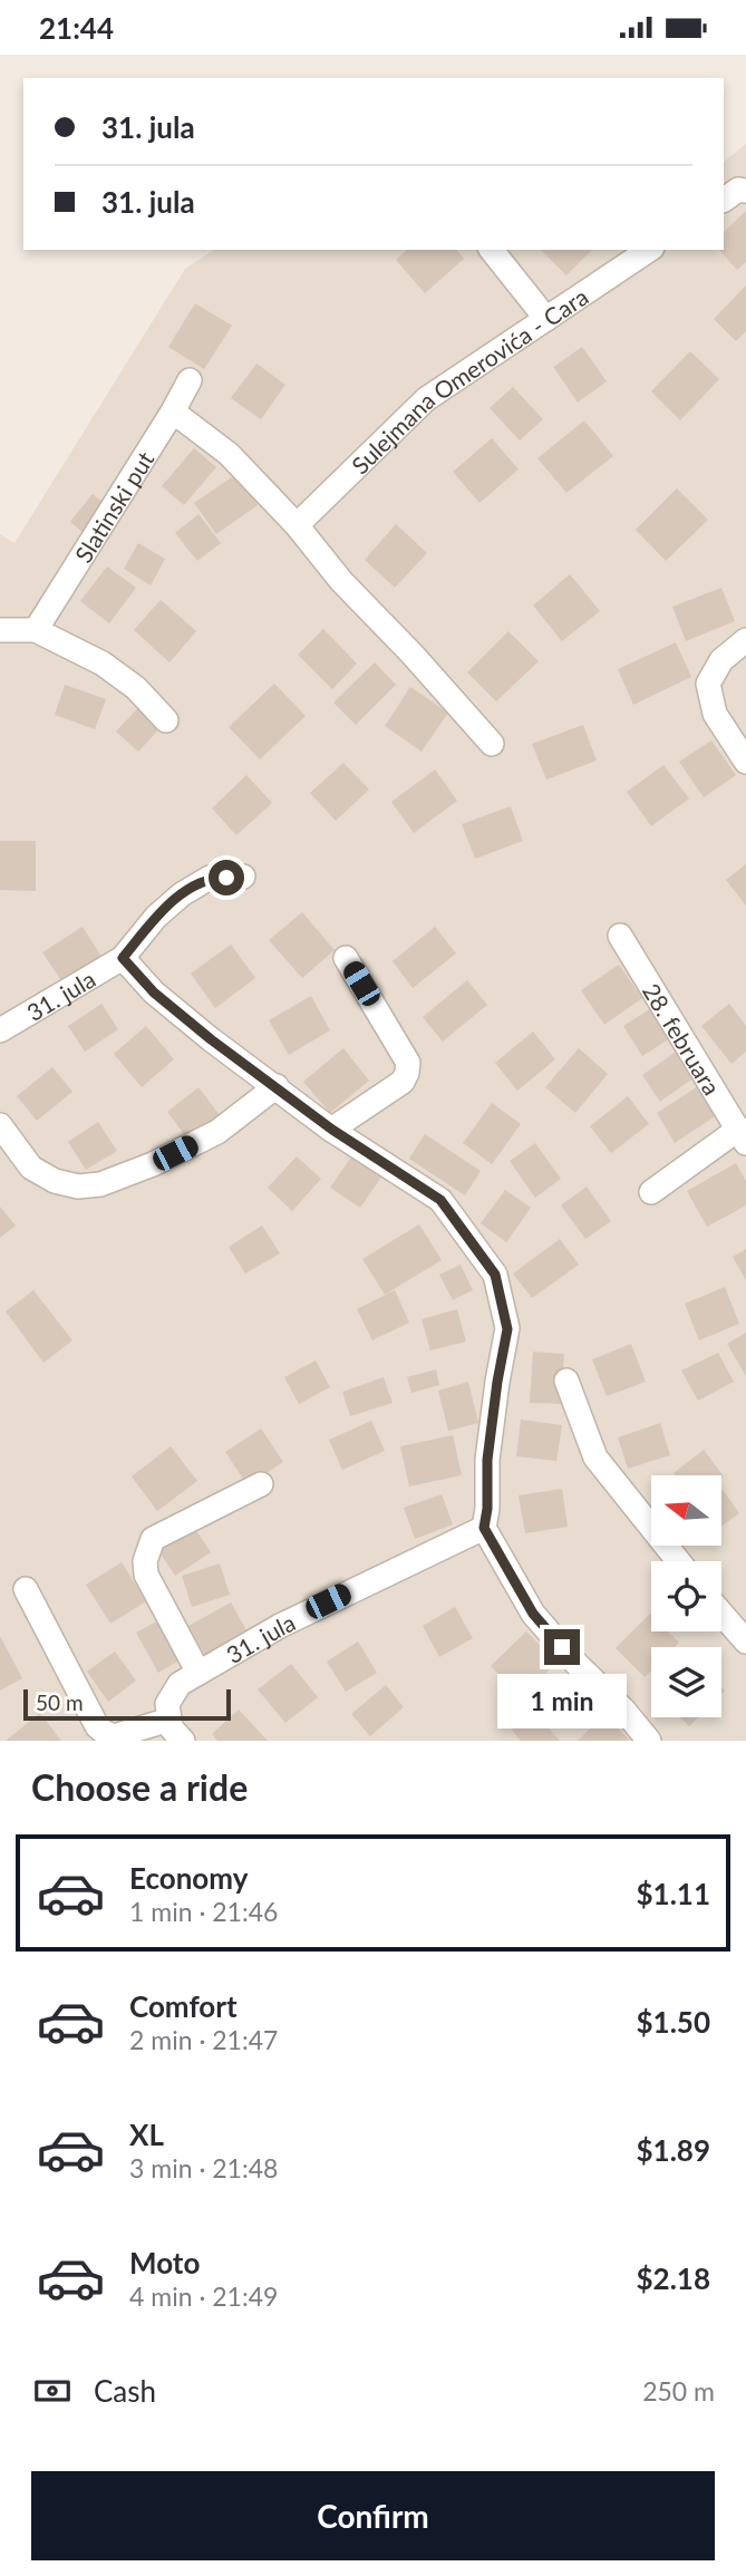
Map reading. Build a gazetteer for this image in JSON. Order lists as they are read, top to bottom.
{
  "streets": {
    "street": [
      "Sulejmana Omerovića - Cara",
      "Slatinski put",
      "31. jula",
      "28. februara"
    ]
  },
  "scale_bar": "50 m",
  "north": "left",
  "page": {
    "status": "21:44",
    "banner": ["31. jula", "31. jula"],
    "bubble": "1 min",
    "scale": "50 m",
    "heading": "Choose a ride",
    "list": [
      {
        "name": "Economy",
        "note": "1 min · 21:46",
        "value": "$1.11"
      },
      {
        "name": "Comfort",
        "note": "2 min · 21:47",
        "value": "$1.50"
      },
      {
        "name": "XL",
        "note": "3 min · 21:48",
        "value": "$1.89"
      },
      {
        "name": "Moto",
        "note": "4 min · 21:49",
        "value": "$2.18"
      }
    ],
    "pay": ["Cash", "250 m"],
    "buttons": "Confirm"
  }
}
